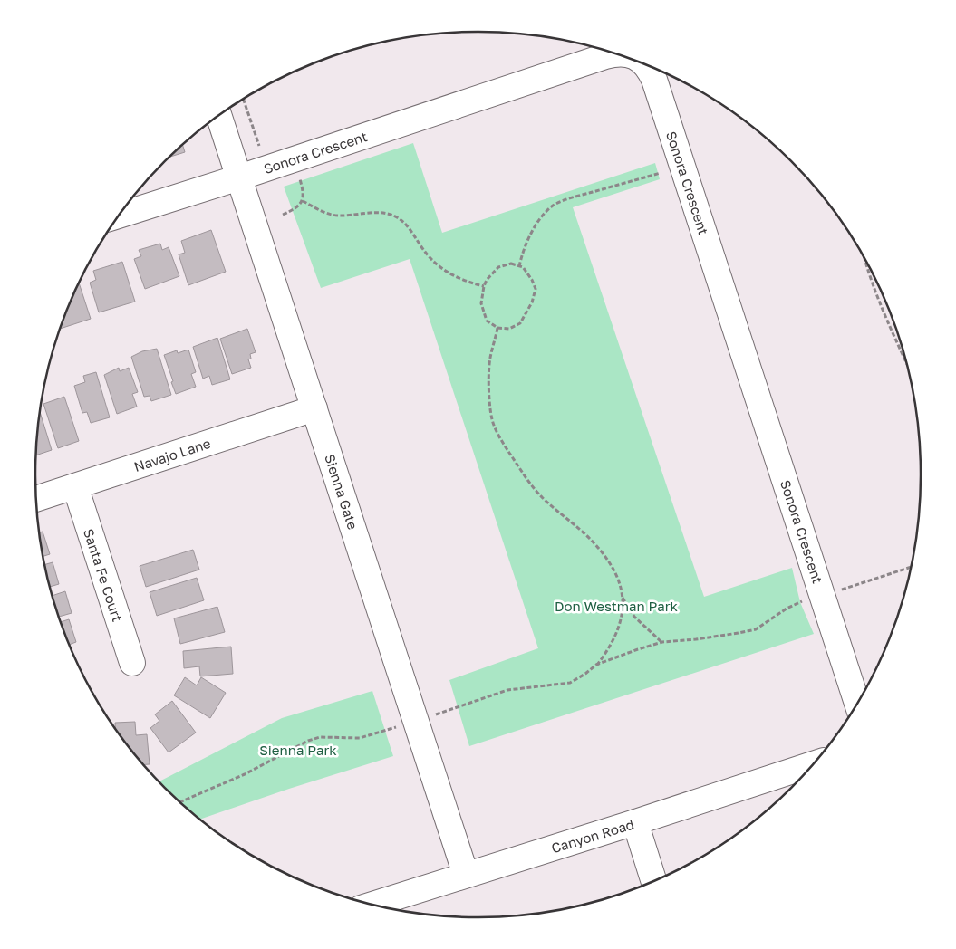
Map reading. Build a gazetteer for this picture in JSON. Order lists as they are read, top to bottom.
{
  "streets": {
    "street": [
      "Sonora Crescent",
      "Navajo Lane",
      "Sienna Gate",
      "Santa Fe Court",
      "Canyon Road"
    ]
  },
  "crossings": [
    ["Sonora Crescent", "Sienna Gate"],
    ["Navajo Lane", "Sienna Gate"],
    ["Navajo Lane", "Santa Fe Court"],
    ["Sienna Gate", "Canyon Road"]
  ],
  "parks": ["Don Westman Park", "Sienna Park"]
}
